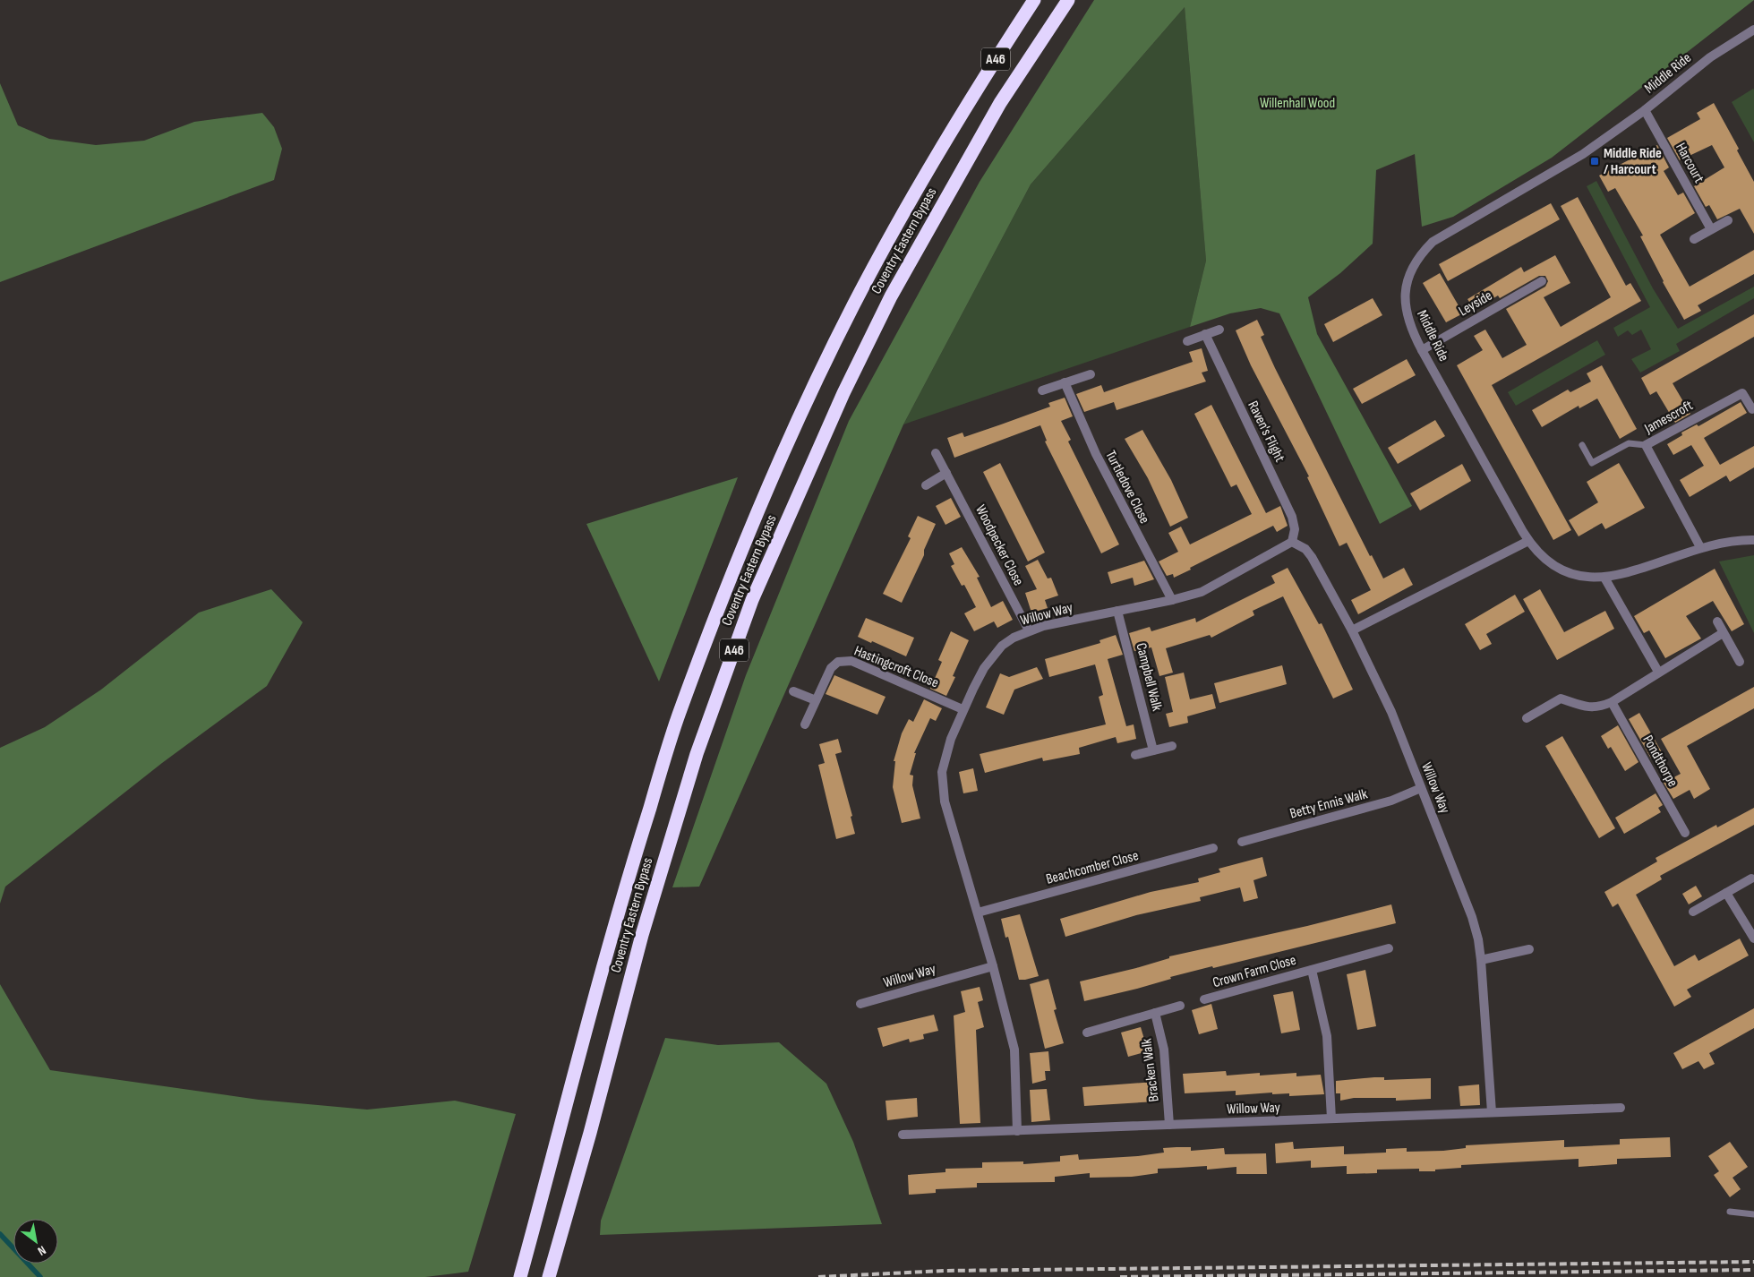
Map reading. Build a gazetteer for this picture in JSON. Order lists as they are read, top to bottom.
{
  "streets": {
    "highway": ["A46", "Coventry Eastern Bypass"],
    "street": [
      "Middle Ride",
      "Harcourt",
      "Leyside",
      "Jamescroft",
      "Raven's Flight",
      "Turtledove Close",
      "Woodpecker Close",
      "Willow Way",
      "Hastingcroft Close",
      "Campbell Walk",
      "Pondthorpe",
      "Betty Ennis Walk",
      "Beachcomber Close",
      "Crown Farm Close",
      "Bracken Walk"
    ]
  },
  "crossings": [
    ["Middle Ride", "Harcourt"],
    ["Middle Ride", "Leyside"],
    ["Middle Ride", "Jamescroft"],
    ["Raven's Flight", "Willow Way"],
    ["Turtledove Close", "Willow Way"],
    ["Woodpecker Close", "Willow Way"],
    ["Willow Way", "Hastingcroft Close"],
    ["Willow Way", "Campbell Walk"],
    ["Willow Way", "Betty Ennis Walk"],
    ["Willow Way", "Beachcomber Close"],
    ["Willow Way", "Crown Farm Close"],
    ["Willow Way", "Bracken Walk"]
  ],
  "parks": ["Willenhall Wood"],
  "places": {
    "transit": ["Middle Ride / Harcourt"]
  },
  "north": "bottom right"
}
